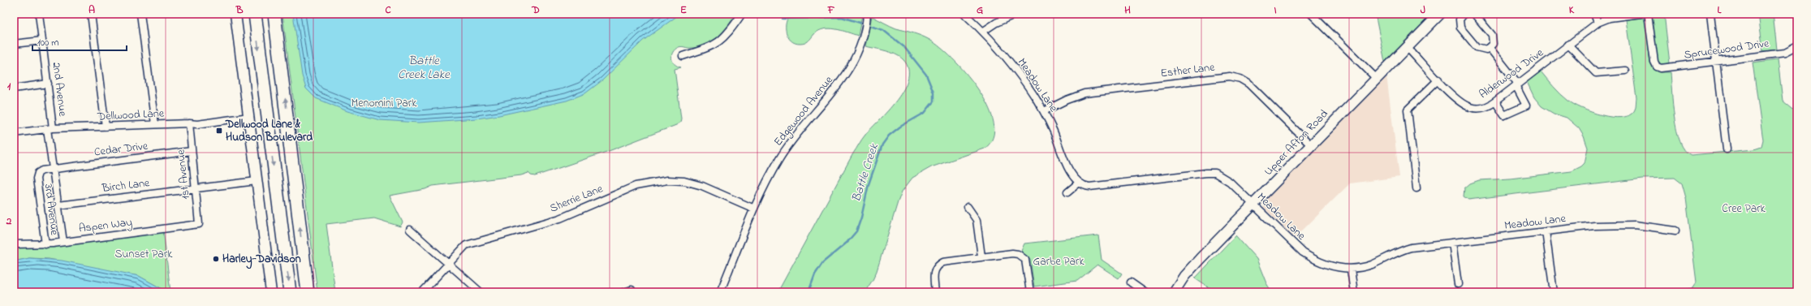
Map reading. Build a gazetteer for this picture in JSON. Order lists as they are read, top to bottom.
{
  "streets": {
    "street": [
      "Sprucewood Drive",
      "Esther Lane",
      "Alderwood Drive",
      "Meadow Lane",
      "2nd Avenue",
      "Edgewood Avenue",
      "Dellwood Lane",
      "Upper Afton Road",
      "Cedar Drive",
      "1st Avenue",
      "Birch Lane",
      "Sherrie Lane",
      "3rd Avenue",
      "Aspen Way"
    ]
  },
  "crossings": [
    ["Esther Lane", "Meadow Lane"],
    ["Esther Lane", "Upper Afton Road"],
    ["Alderwood Drive", "Upper Afton Road"],
    ["Meadow Lane", "Upper Afton Road"],
    ["2nd Avenue", "Dellwood Lane"],
    ["2nd Avenue", "Cedar Drive"],
    ["2nd Avenue", "Birch Lane"],
    ["2nd Avenue", "3rd Avenue"],
    ["2nd Avenue", "Aspen Way"],
    ["Edgewood Avenue", "Sherrie Lane"],
    ["Dellwood Lane", "1st Avenue"],
    ["Cedar Drive", "1st Avenue"],
    ["Cedar Drive", "3rd Avenue"],
    ["1st Avenue", "Birch Lane"],
    ["1st Avenue", "Aspen Way"],
    ["3rd Avenue", "Aspen Way"]
  ],
  "water": ["Battle Creek Lake", "Battle Creek"],
  "parks": [
    "Menomini Park",
    "Cree Park",
    "Sunset Park",
    "Garbe Park"
  ],
  "places": {
    "transit": ["Dellwood Lane & Hudson Boulevard"],
    "other": ["Harley-Davidson"]
  },
  "scale_bar": "100 m",
  "grid": {
    "columns": [
      "A",
      "B",
      "C",
      "D",
      "E",
      "F",
      "G",
      "H",
      "I",
      "J",
      "K",
      "L"
    ],
    "rows": ["1", "2"]
  }
}
